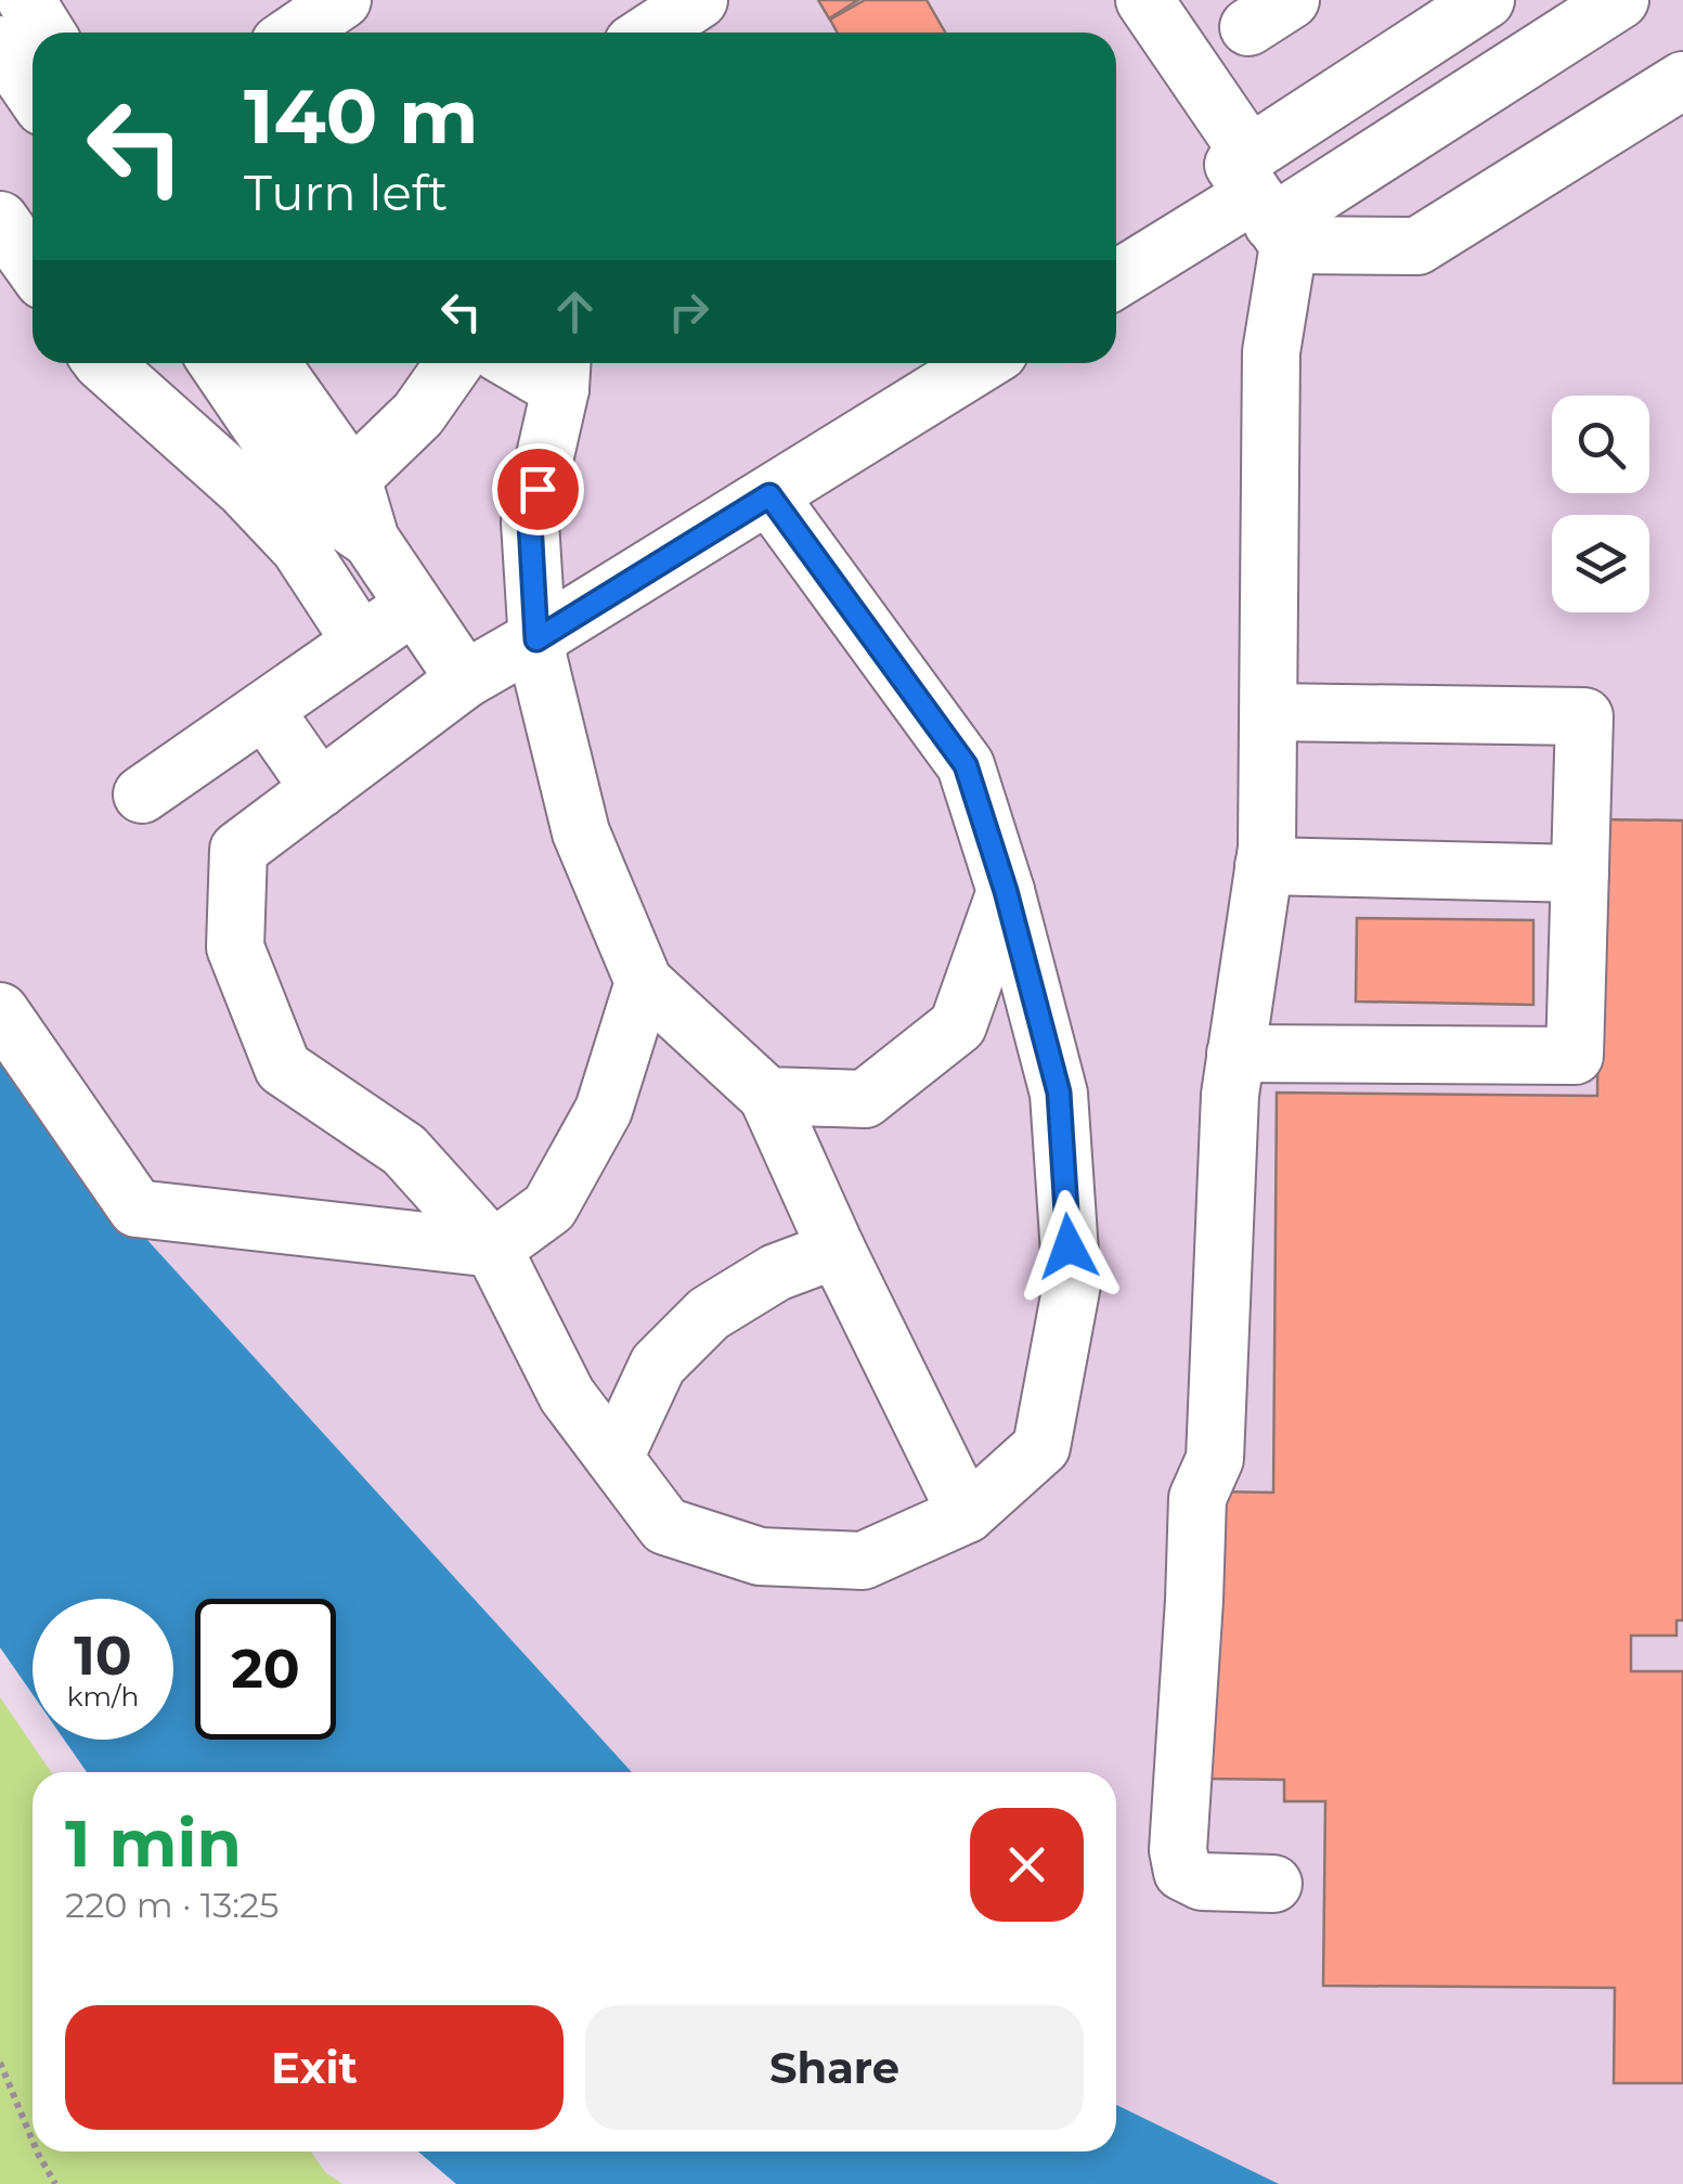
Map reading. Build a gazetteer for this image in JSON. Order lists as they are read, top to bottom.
{
  "page": {
    "turn": ["140 m", "Turn left"],
    "speed": "10 km/h",
    "limit": "20",
    "heading": ["1 min", "220 m · 13:25"],
    "buttons": ["Exit", "Share"]
  }
}
